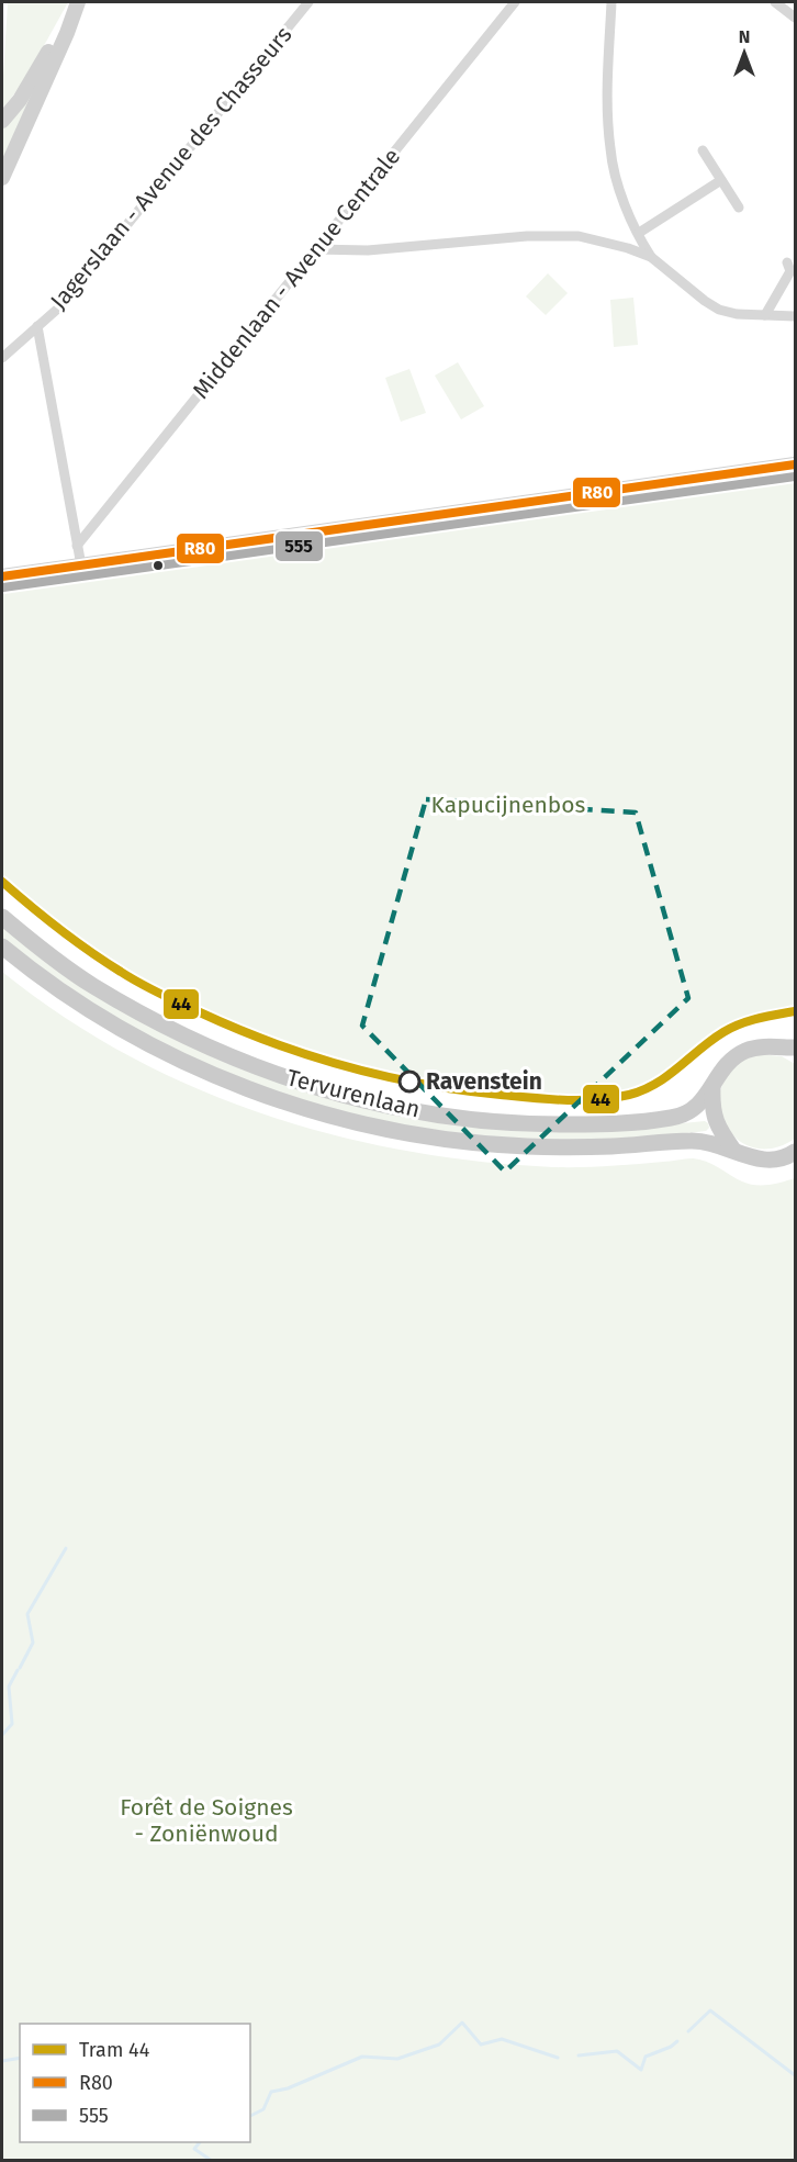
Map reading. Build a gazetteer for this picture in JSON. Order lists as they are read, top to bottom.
{
  "streets": {
    "main road": ["Tervurenlaan"],
    "street": ["Jagerslaan - Avenue des Chasseurs", "Middenlaan - Avenue Centrale"]
  },
  "parks": ["Kapucijnenbos", "Forêt de Soignes - Zoniënwoud"],
  "places": ["Ravenstein"],
  "lines": ["transit line R80", "transit line 555", "tram line 44"],
  "legend": ["Tram 44", "R80", "555"],
  "north": "top"
}
